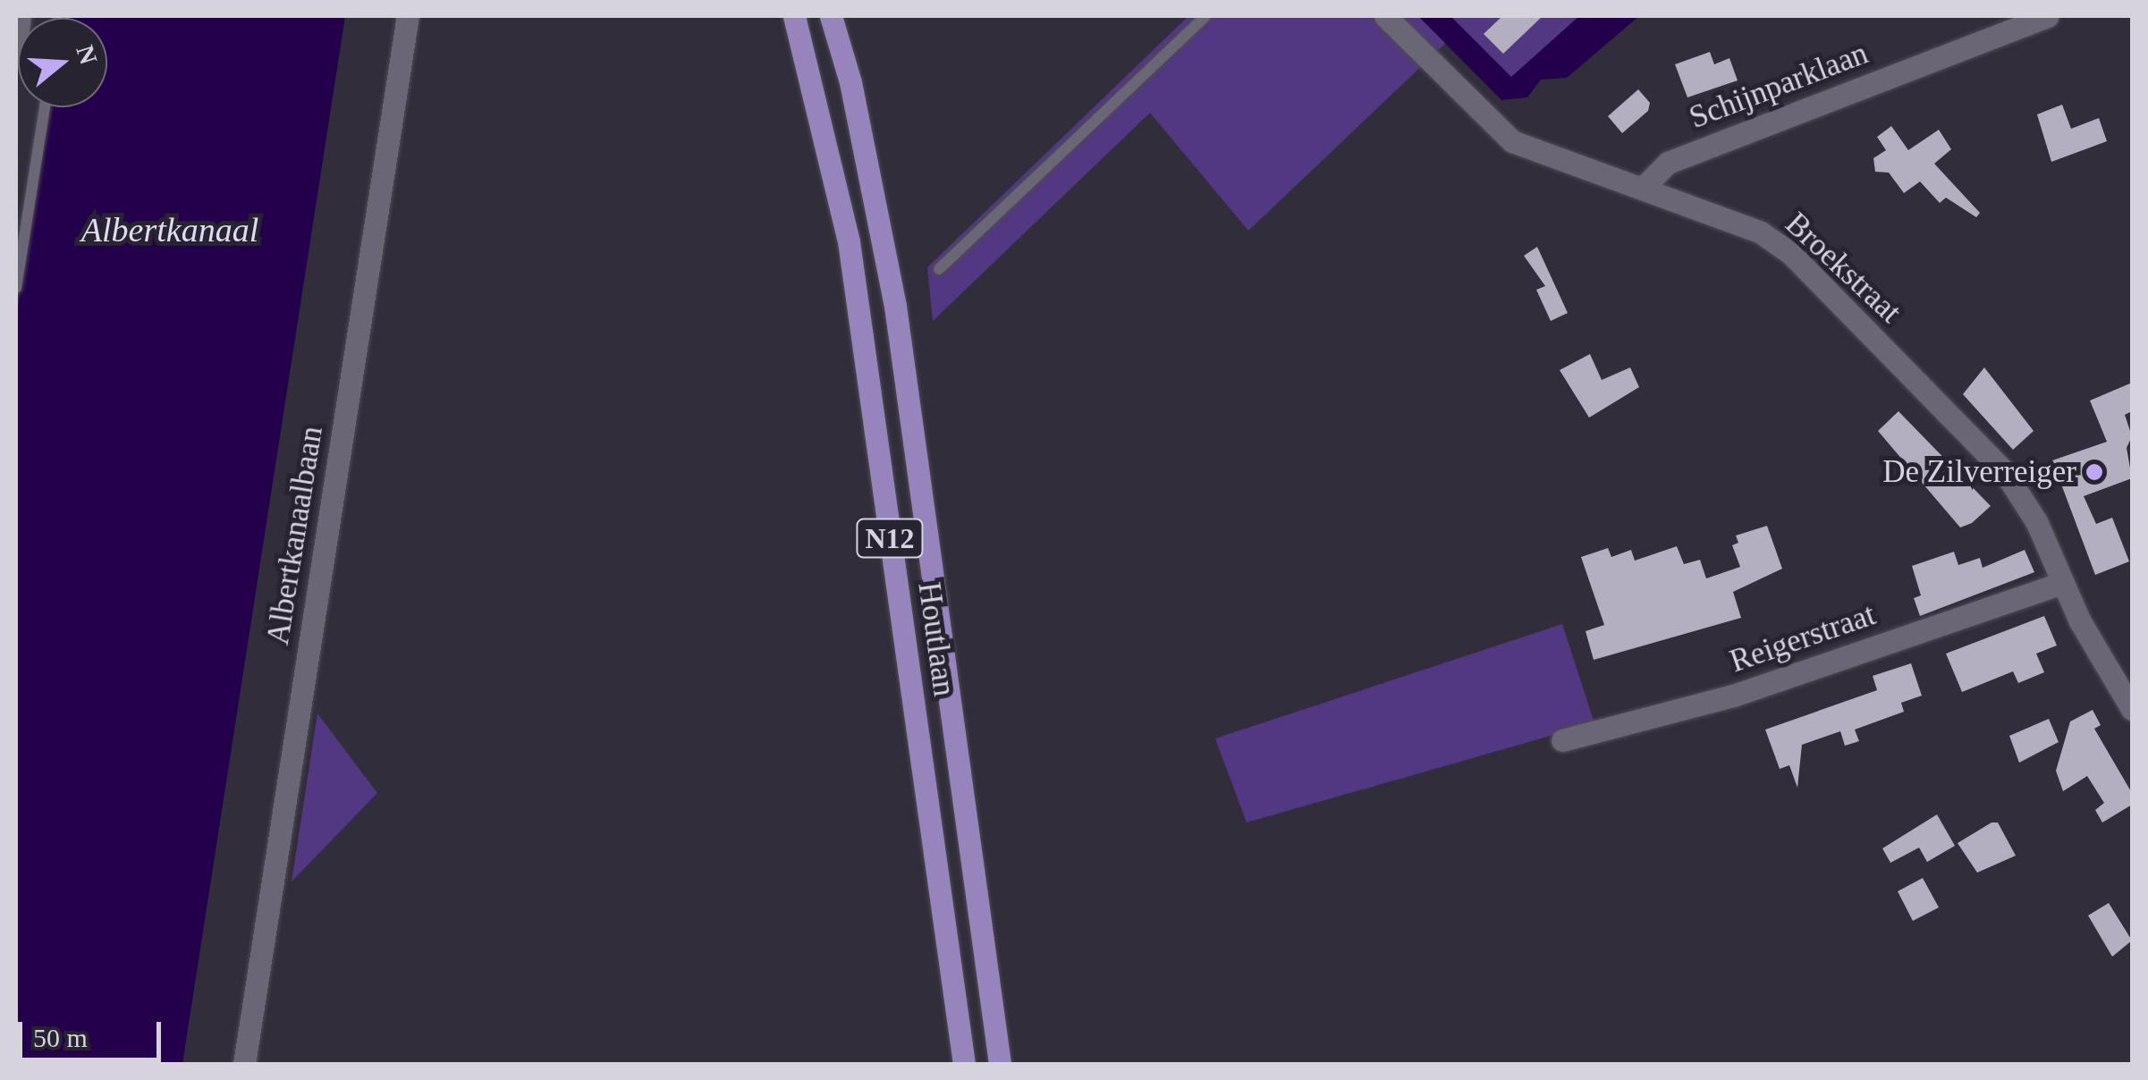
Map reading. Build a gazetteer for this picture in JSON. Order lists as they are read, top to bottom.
{
  "streets": {
    "main road": ["N12", "Houtlaan"],
    "street": [
      "Schijnparklaan",
      "Broekstraat",
      "Albertkanaalbaan",
      "Reigerstraat"
    ]
  },
  "crossings": [
    ["Schijnparklaan", "Broekstraat"],
    ["Broekstraat", "Reigerstraat"]
  ],
  "water": ["Albertkanaal"],
  "places": ["De Zilverreiger"],
  "scale_bar": "50 m",
  "north": "right"
}
